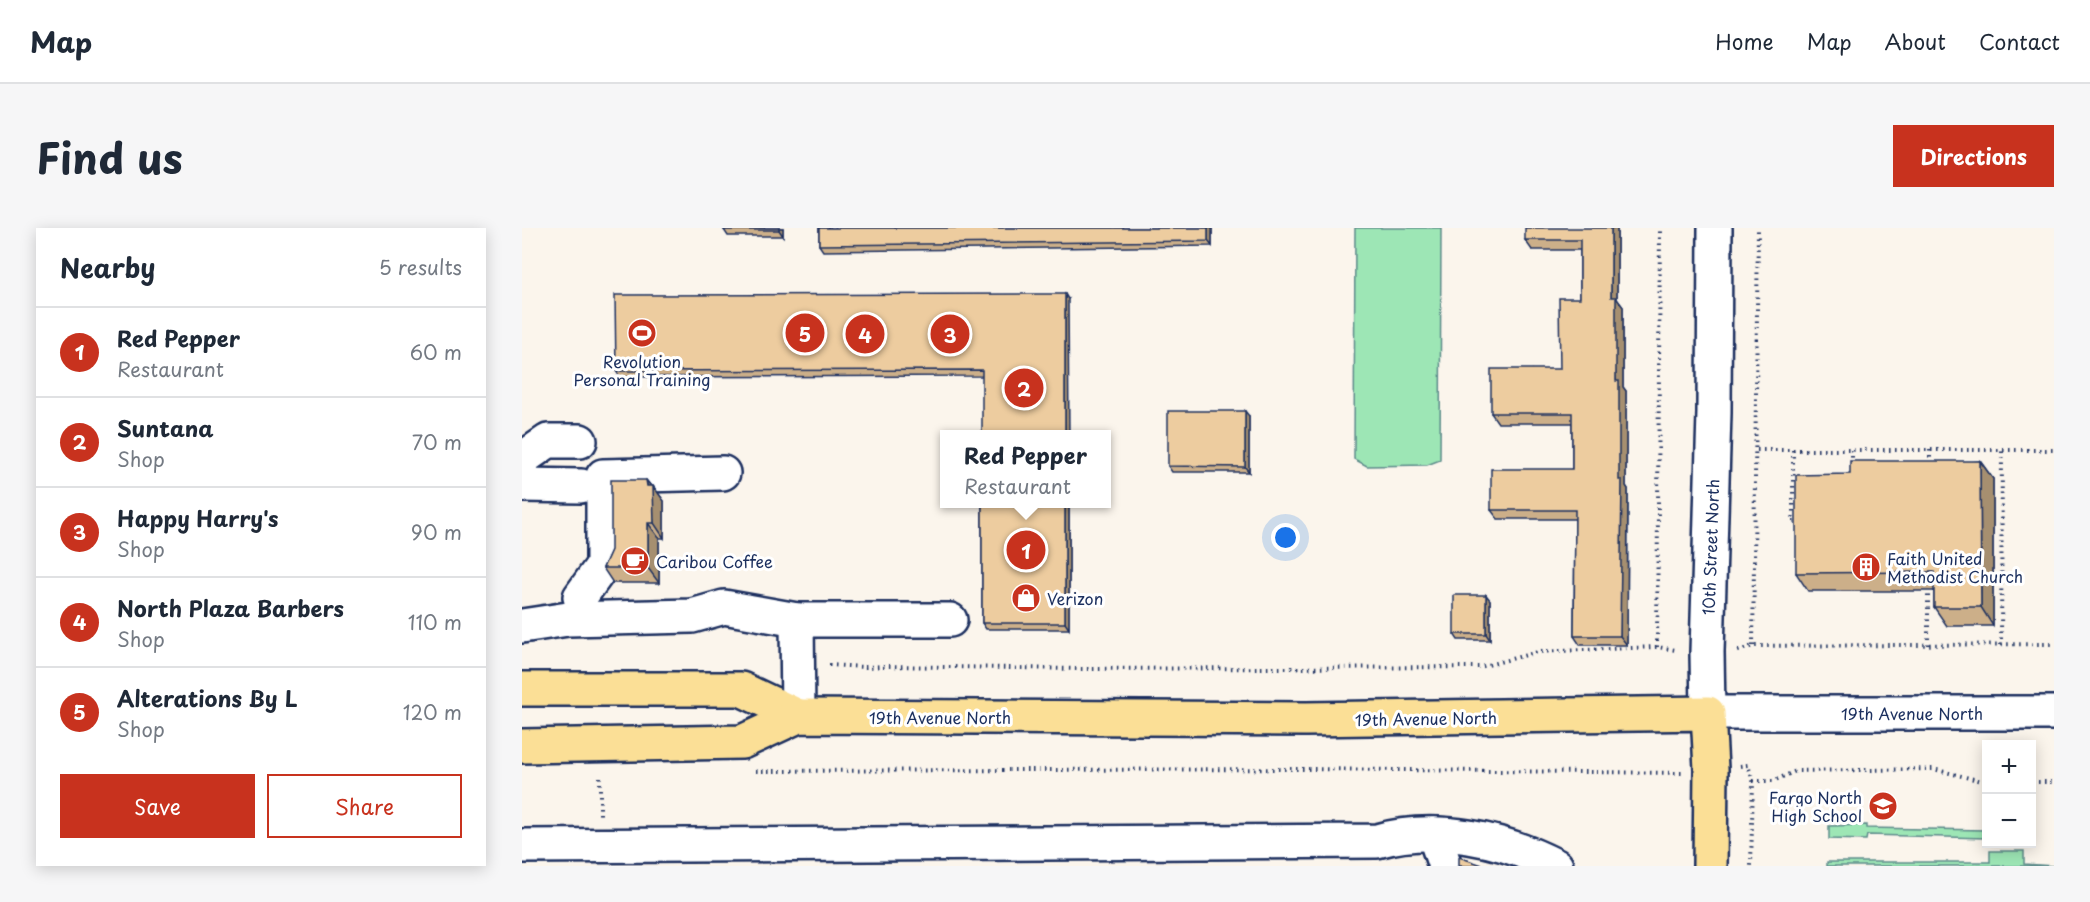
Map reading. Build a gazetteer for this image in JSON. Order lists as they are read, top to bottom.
{
  "streets": {
    "main road": ["10th Street North", "19th Avenue North"]
  },
  "crossings": [
    ["10th Street North", "19th Avenue North"]
  ],
  "places": {
    "sports": ["Revolution Personal Training"],
    "cafe": ["Caribou Coffee"],
    "building": ["Faith United Methodist Church"],
    "shop": ["Verizon"],
    "school or university": ["Fargo North High School"]
  },
  "page": {
    "header": "Map",
    "nav": [
      "Home",
      "Map",
      "About",
      "Contact"
    ],
    "title": "Find us",
    "buttons": [
      "Directions",
      ["Save", "Share"]
    ],
    "heading": ["Nearby", "5 results"],
    "list": [
      {
        "mark": "1",
        "name": "Red Pepper",
        "note": "Restaurant",
        "value": "60 m"
      },
      {
        "mark": "2",
        "name": "Suntana",
        "note": "Shop",
        "value": "70 m"
      },
      {
        "mark": "3",
        "name": "Happy Harry's",
        "note": "Shop",
        "value": "90 m"
      },
      {
        "mark": "4",
        "name": "North Plaza Barbers",
        "note": "Shop",
        "value": "110 m"
      },
      {
        "mark": "5",
        "name": "Alterations By L",
        "note": "Shop",
        "value": "120 m"
      }
    ],
    "pins": [
      "5",
      "3",
      "4",
      "2",
      "1"
    ],
    "popup": ["Red Pepper", "Restaurant"],
    "map_buttons": ["+", "−"]
  }
}
